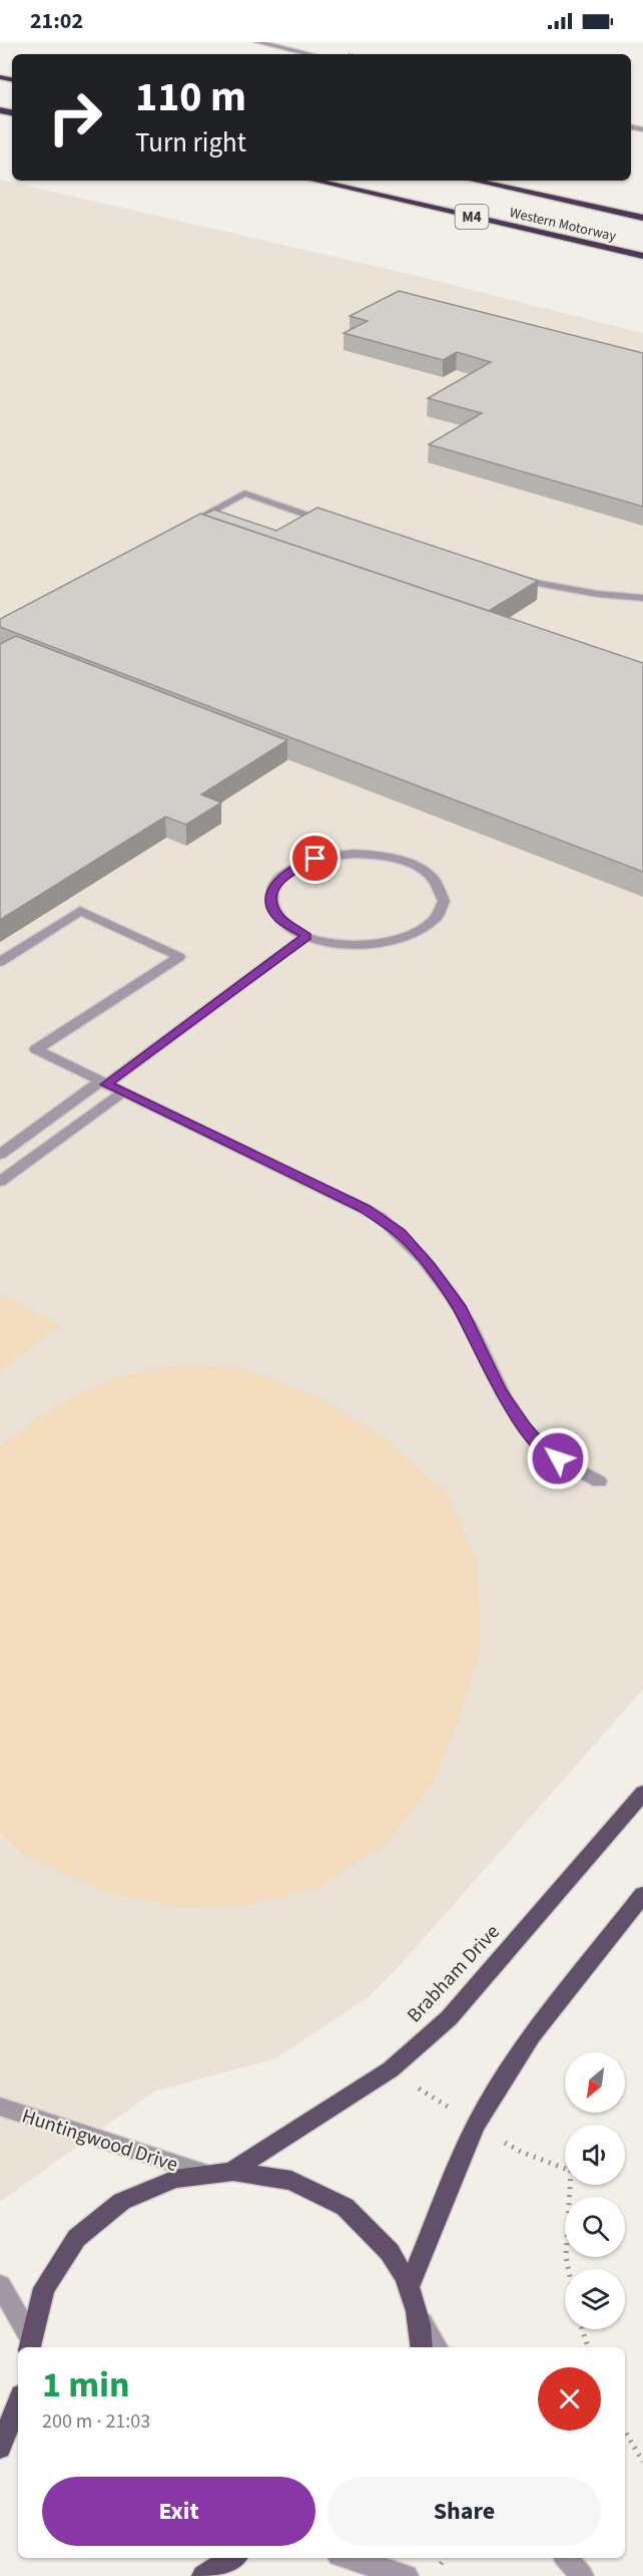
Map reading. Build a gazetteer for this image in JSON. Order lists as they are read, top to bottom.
{
  "streets": {
    "highway": ["M4", "Western Motorway"],
    "main road": ["Brabham Drive"],
    "street": ["Huntingwood Drive"]
  },
  "north": "bottom left",
  "page": {
    "status": "21:02",
    "turn": ["110 m", "Turn right"],
    "heading": ["1 min", "200 m · 21:03"],
    "buttons": ["Exit", "Share"]
  }
}
